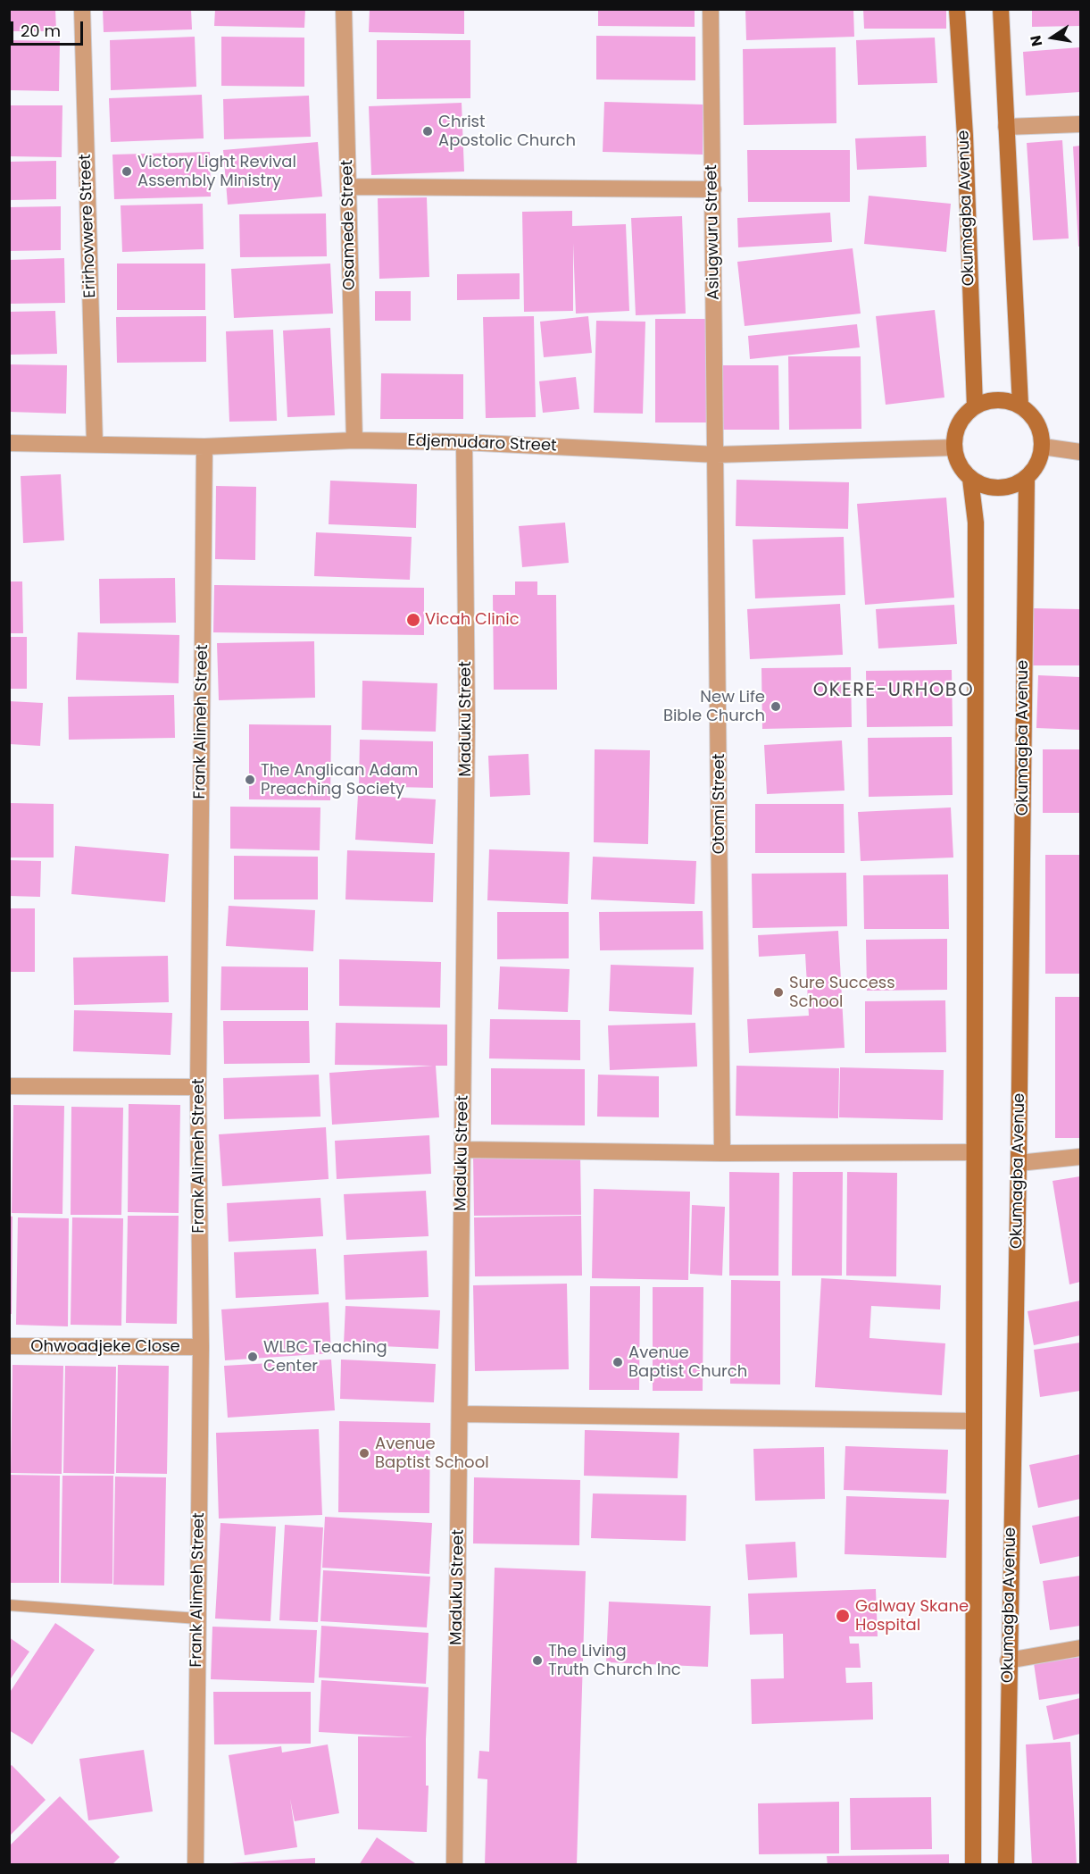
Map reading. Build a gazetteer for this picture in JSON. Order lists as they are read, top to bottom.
{
  "streets": {
    "main road": ["Okumagba Avenue"],
    "street": [
      "Osamede Street",
      "Erirhovwere Street",
      "Asiugwuru Street",
      "Edjemudaro Street",
      "Maduku Street",
      "Frank Alimeh Street",
      "Otomi Street",
      "Ohwoadjeke Close"
    ]
  },
  "crossings": [
    ["Okumagba Avenue", "Edjemudaro Street"],
    ["Osamede Street", "Edjemudaro Street"],
    ["Erirhovwere Street", "Edjemudaro Street"],
    ["Asiugwuru Street", "Edjemudaro Street"],
    ["Asiugwuru Street", "Otomi Street"],
    ["Edjemudaro Street", "Maduku Street"],
    ["Edjemudaro Street", "Frank Alimeh Street"],
    ["Edjemudaro Street", "Otomi Street"],
    ["Frank Alimeh Street", "Ohwoadjeke Close"]
  ],
  "districts": ["OKERE-URHOBO"],
  "places": [
    "Christ Apostolic Church",
    "Victory Light Revival Assembly Ministry",
    "Vicah Clinic",
    "New Life Bible Church",
    "The Anglican Adam Preaching Society",
    "Sure Success School",
    "WLBC Teaching Center",
    "Avenue Baptist Church",
    "Avenue Baptist School",
    "Galway Skane Hospital",
    "The Living Truth Church Inc"
  ],
  "scale_bar": "20 m",
  "north": "left"
}
